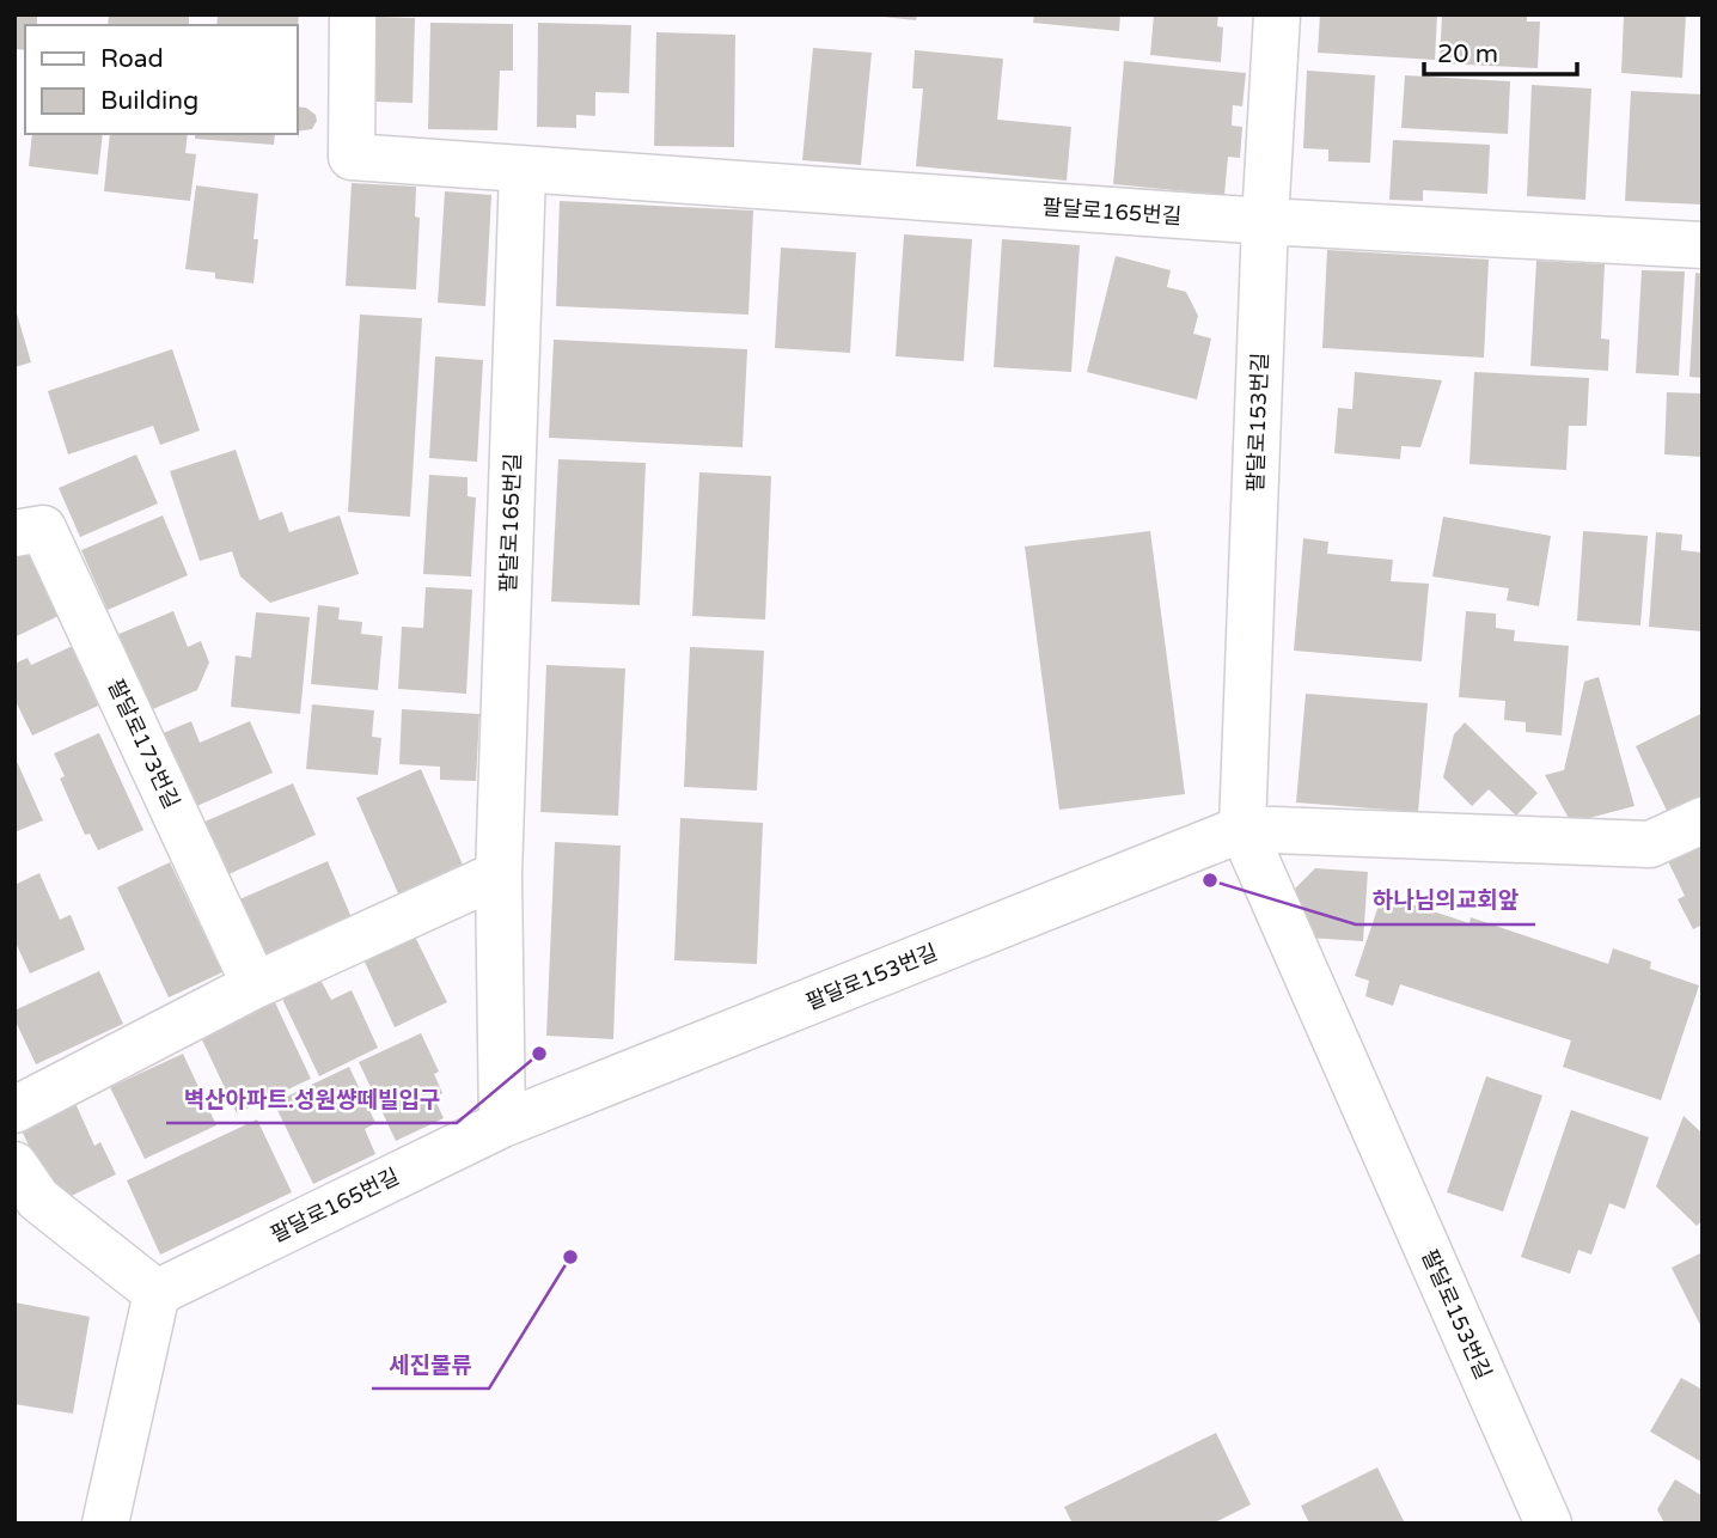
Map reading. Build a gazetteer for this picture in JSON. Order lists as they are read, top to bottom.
{
  "streets": {
    "street": ["팔달로165번길", "팔달로153번길", "팔달로173번길"]
  },
  "crossings": [
    ["팔달로165번길", "팔달로153번길"]
  ],
  "places": ["하나님의교회앞", "벽산아파트.성원썅떼빌입구", "세진물류"],
  "legend": ["Road", "Building"],
  "scale_bar": "20 m"
}
